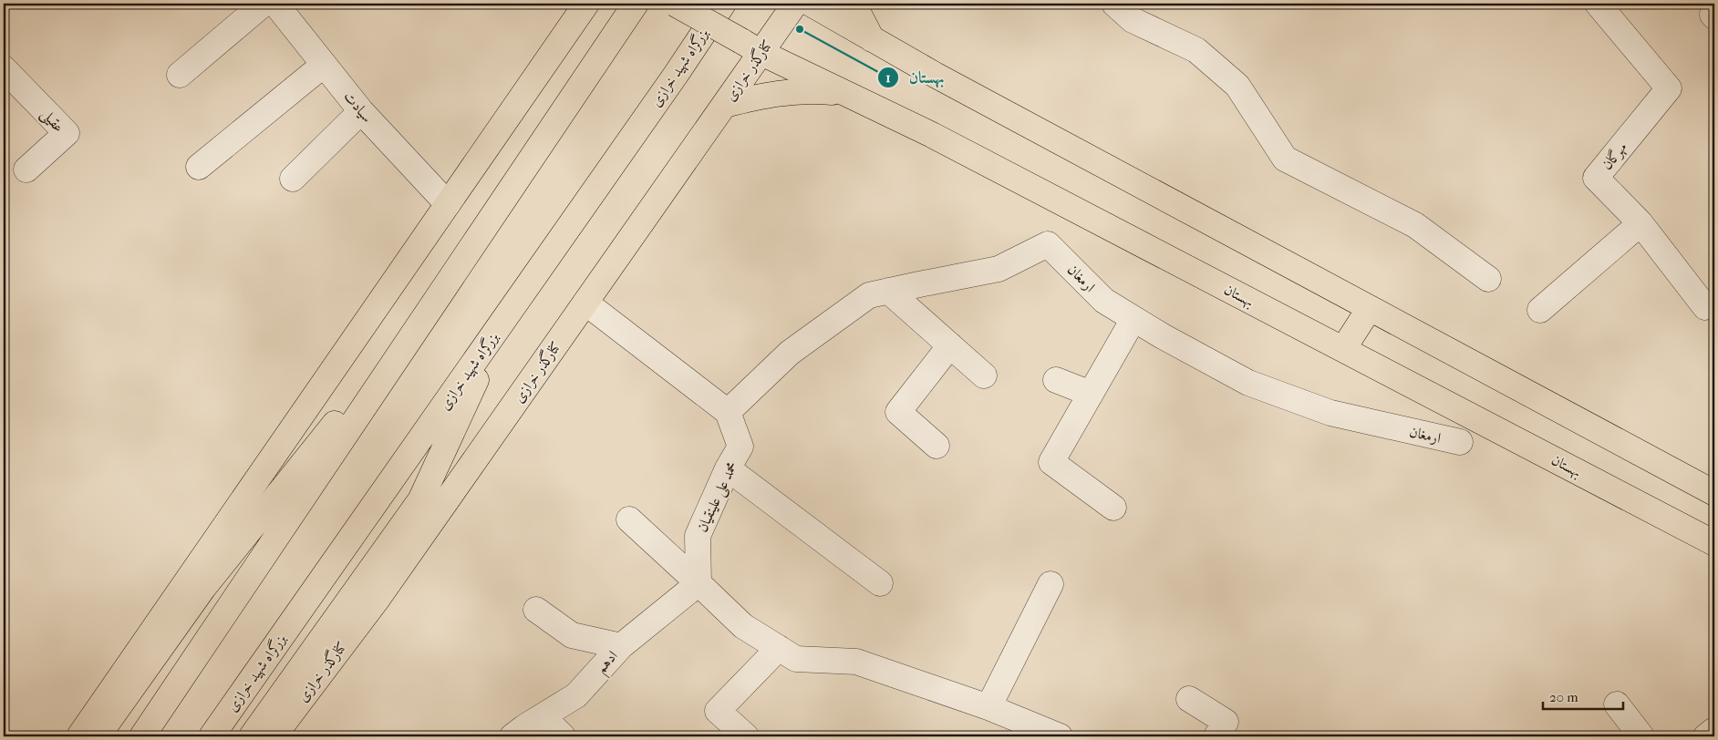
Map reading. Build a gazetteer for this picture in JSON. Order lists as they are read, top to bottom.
{
  "streets": {
    "main road": ["بزرگراه شهید خرازی", "کنارگذر خرازی", "بهستان"],
    "street": [
      "سیادت",
      "عقیلی",
      "مهرگان",
      "ارمغان",
      "محمد علی علینقیان",
      "ادهم"
    ]
  },
  "crossings": [
    ["کنارگذر خرازی", "بهستان"],
    ["ارمغان", "محمد علی علینقیان"],
    ["محمد علی علینقیان", "ادهم"]
  ],
  "places": ["بهستان"],
  "scale_bar": "20 m"
}
